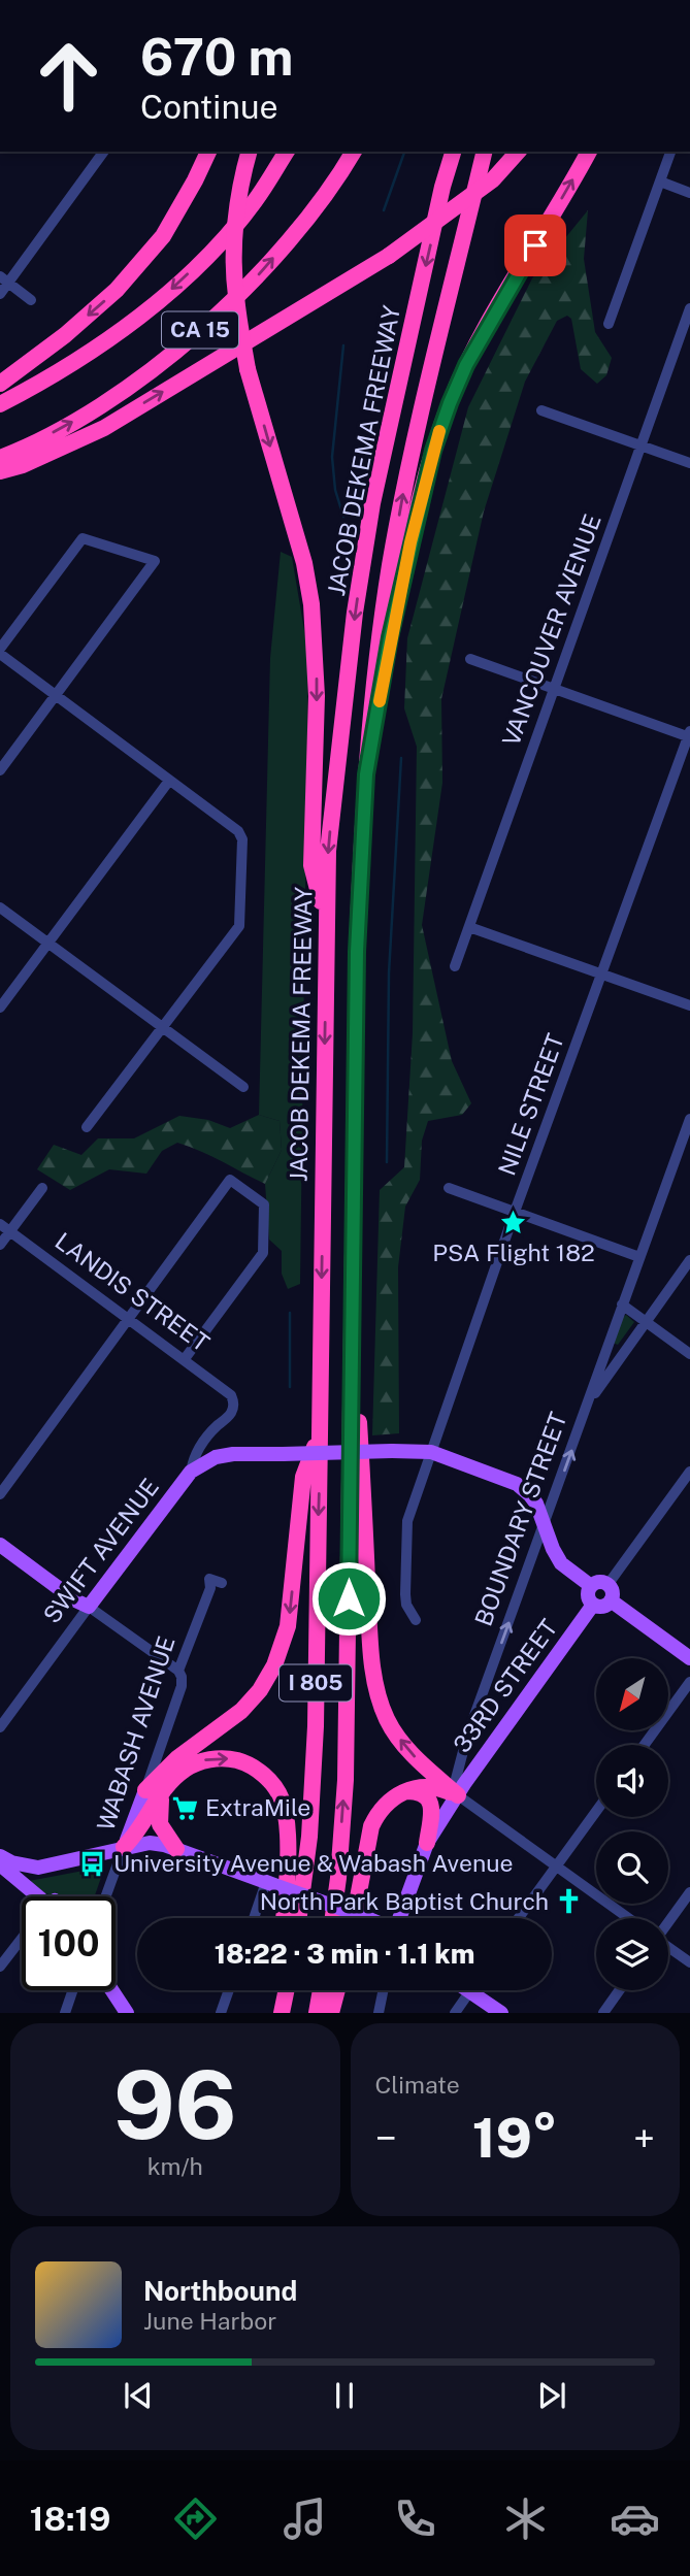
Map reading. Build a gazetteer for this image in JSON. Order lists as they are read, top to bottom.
{
  "streets": {
    "highway": ["CA 15", "JACOB DEKEMA FREEWAY", "I 805"],
    "main road": ["BOUNDARY STREET", "SWIFT AVENUE", "33RD STREET"],
    "street": [
      "VANCOUVER AVENUE",
      "NILE STREET",
      "LANDIS STREET",
      "WABASH AVENUE"
    ]
  },
  "crossings": [
    ["LANDIS STREET", "SWIFT AVENUE"],
    ["BOUNDARY STREET", "33RD STREET"]
  ],
  "one_way": ["BOUNDARY STREET"],
  "places": {
    "place": ["PSA Flight 182"],
    "supermarket": ["ExtraMile"],
    "bus stop": ["University Avenue & Wabash Avenue"],
    "church": ["North Park Baptist Church"]
  },
  "north": "bottom left",
  "page": {
    "turn": ["670 m", "Continue"],
    "limit": "100",
    "trip": "18:22 · 3 min · 1.1 km",
    "tile": [
      ["96", "km/h"],
      "Climate"
    ],
    "heat": ["−", "19°", "+"],
    "song": ["Northbound", "June Harbor"],
    "tabs": "18:19"
  }
}
